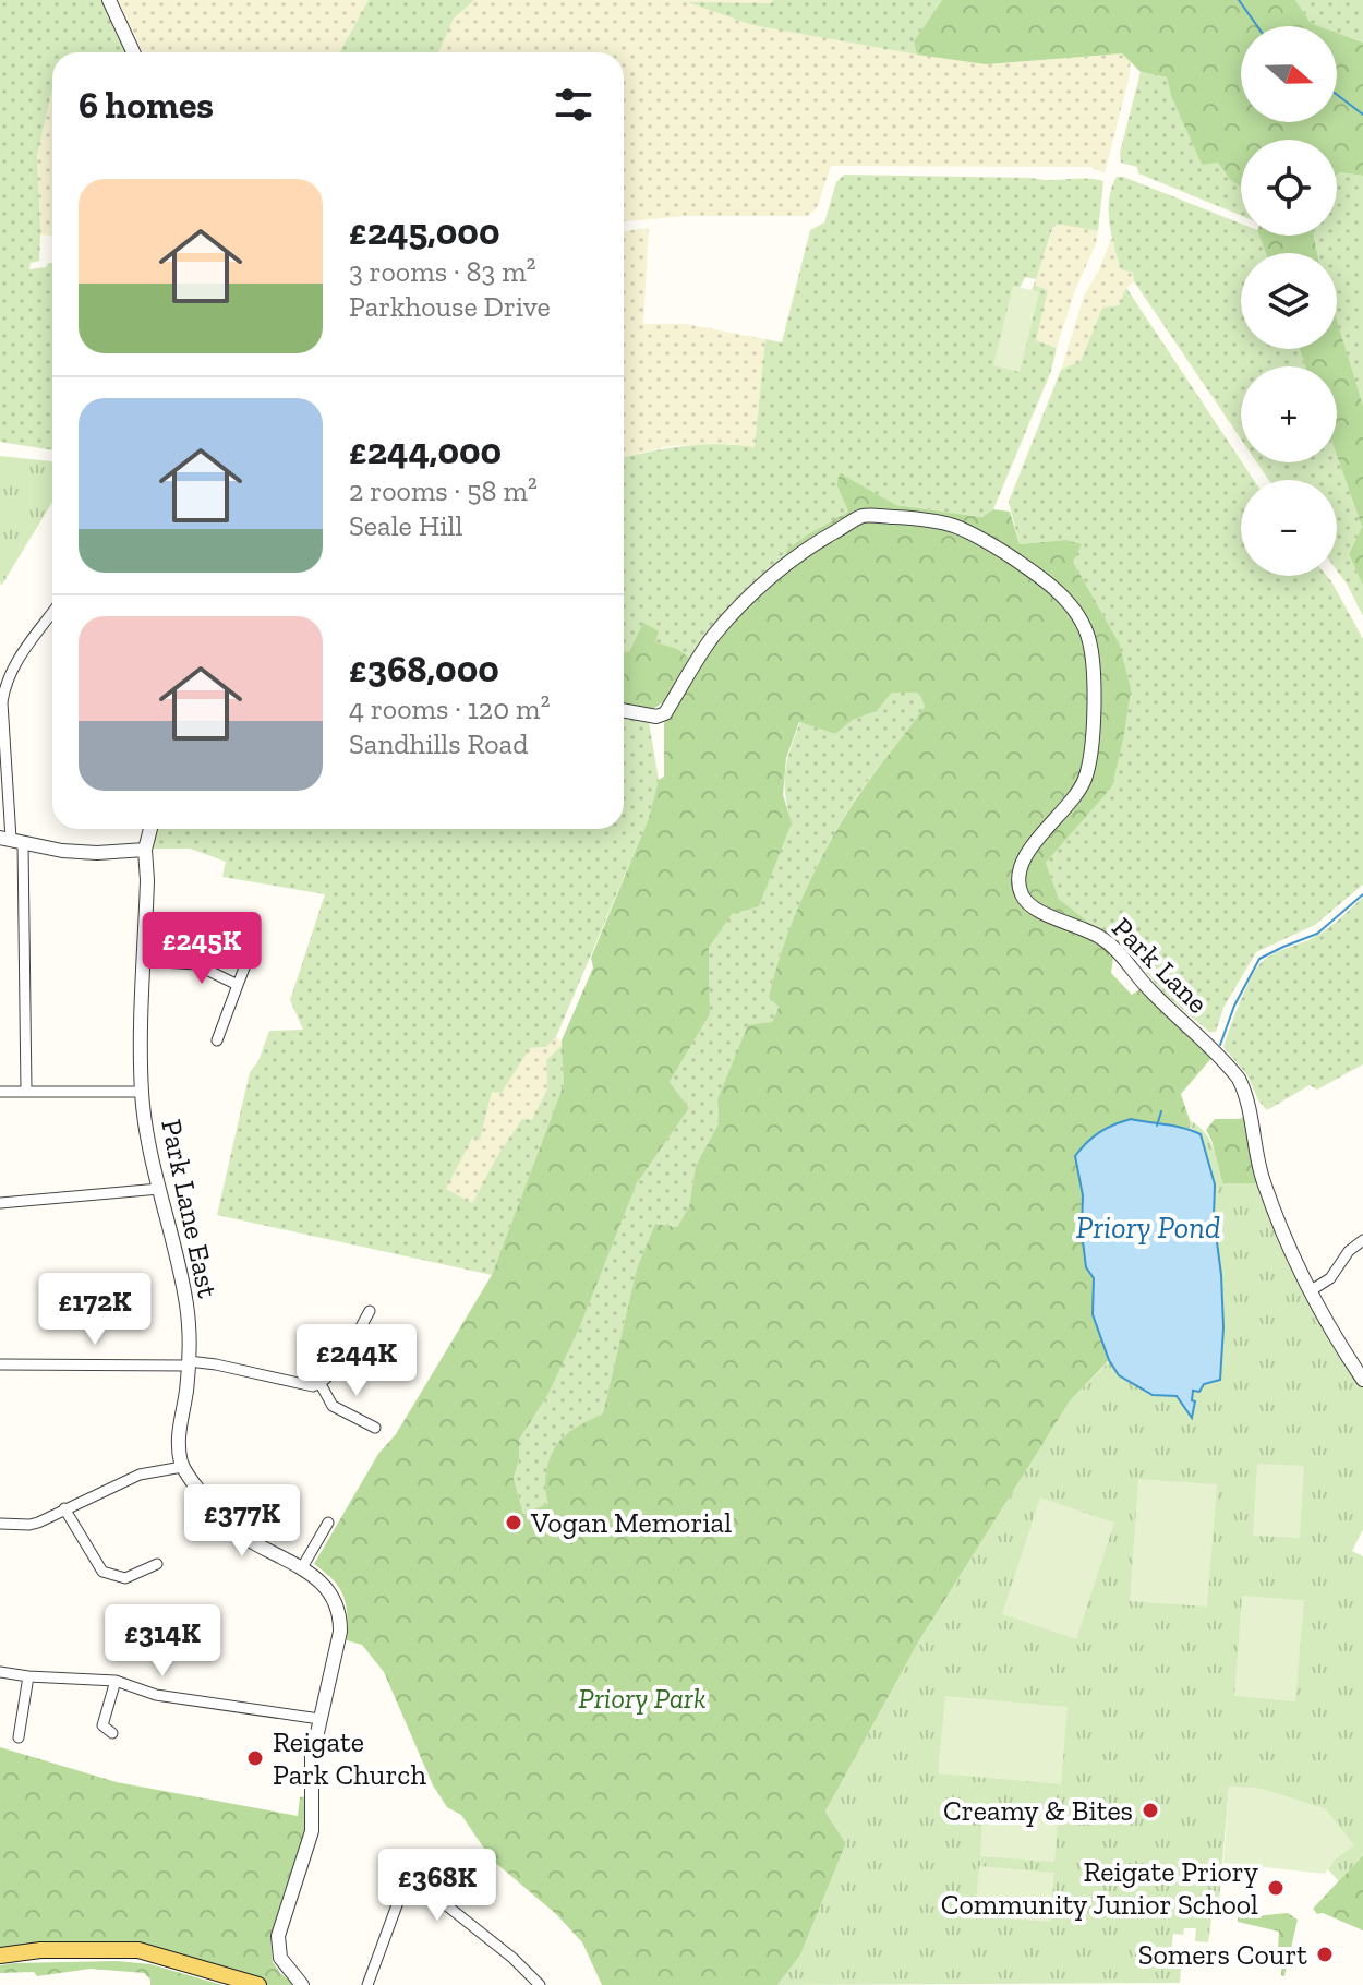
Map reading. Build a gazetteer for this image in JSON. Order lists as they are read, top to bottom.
{
  "streets": {
    "street": ["Park Lane", "Park Lane East"]
  },
  "water": ["Priory Pond"],
  "parks": ["Priory Park"],
  "places": [
    "Vogan Memorial",
    "Reigate Park Church",
    "Creamy & Bites",
    "Reigate Priory Community Junior School",
    "Somers Court"
  ],
  "north": "right",
  "page": {
    "map_buttons": ["+", "−"],
    "heading": "6 homes",
    "list": [
      {
        "name": "£245,000",
        "note": "3 rooms · 83 m² · Parkhouse Drive"
      },
      {
        "name": "£244,000",
        "note": "2 rooms · 58 m² · Seale Hill"
      },
      {
        "name": "£368,000",
        "note": "4 rooms · 120 m² · Sandhills Road"
      }
    ],
    "price": [
      "£245K",
      "£172K",
      "£244K",
      "£377K",
      "£314K",
      "£368K"
    ]
  }
}
